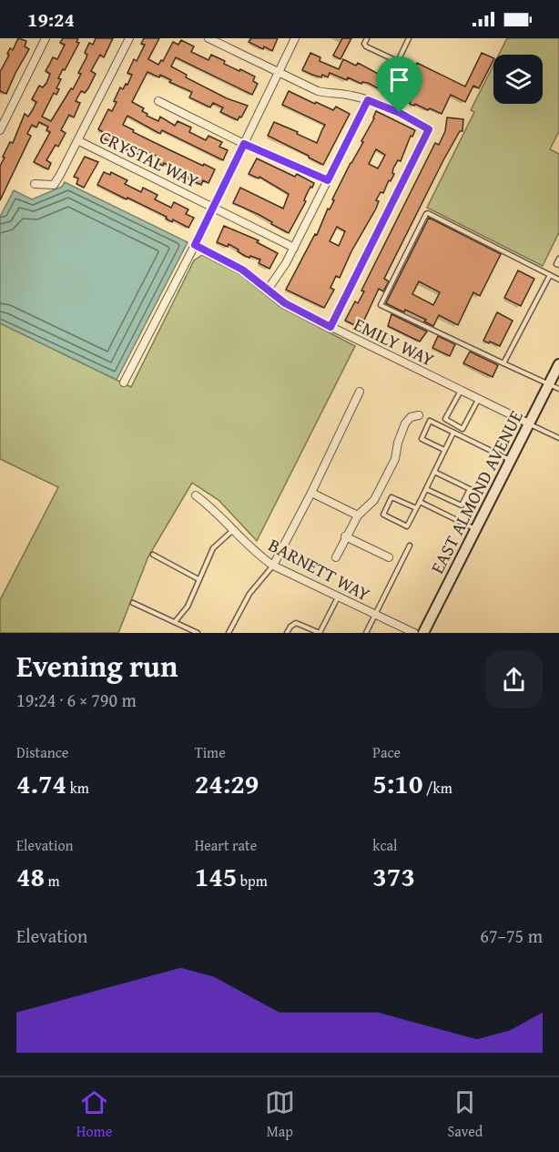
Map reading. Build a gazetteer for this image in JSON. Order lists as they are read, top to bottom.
{
  "streets": {
    "main road": ["EAST ALMOND AVENUE"],
    "street": ["CRYSTAL WAY", "EMILY WAY", "BARNETT WAY"]
  },
  "crossings": [
    ["EMILY WAY", "EAST ALMOND AVENUE"]
  ],
  "page": {
    "status": "19:24",
    "heading": ["Evening run", "19:24 · 6 × 790 m"],
    "stats": [
      ["Distance", "4.74 km"],
      ["Time", "24:29"],
      ["Pace", "5:10 /km"],
      ["Elevation", "48 m"],
      ["Heart rate", "145 bpm"],
      ["kcal", "373"]
    ],
    "chart": ["Elevation", "67–75 m"],
    "tabs": ["Home", "Map", "Saved"]
  }
}
